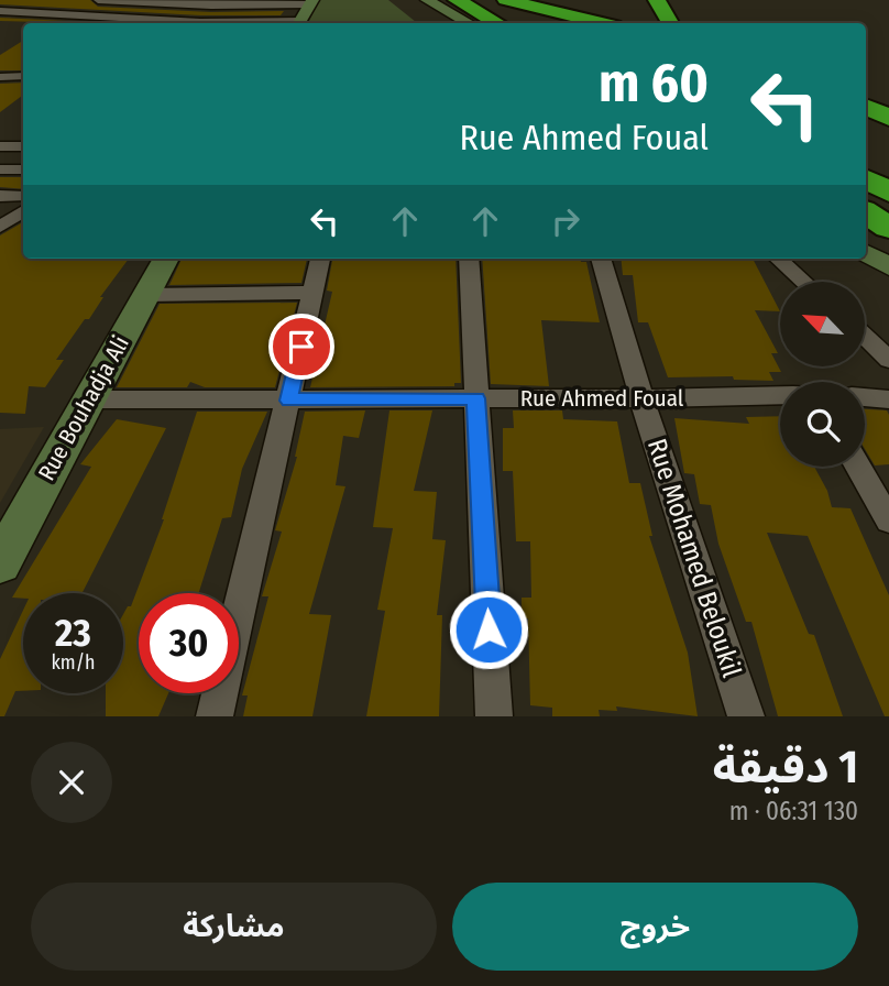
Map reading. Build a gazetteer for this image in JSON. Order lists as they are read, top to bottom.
{
  "streets": {
    "main road": ["Rue Bouhadja Ali"],
    "street": ["Rue Ahmed Foual", "Rue Mohamed Beloukil"]
  },
  "crossings": [
    ["Rue Ahmed Foual", "Rue Bouhadja Ali"],
    ["Rue Ahmed Foual", "Rue Mohamed Beloukil"]
  ],
  "north": "top left",
  "page": {
    "turn": ["60 m", "Rue Ahmed Foual"],
    "speed": "23 km/h",
    "limit": "30",
    "heading": ["1 دقيقة", "130 m · 06:31"],
    "buttons": ["خروج", "مشاركة"]
  }
}
